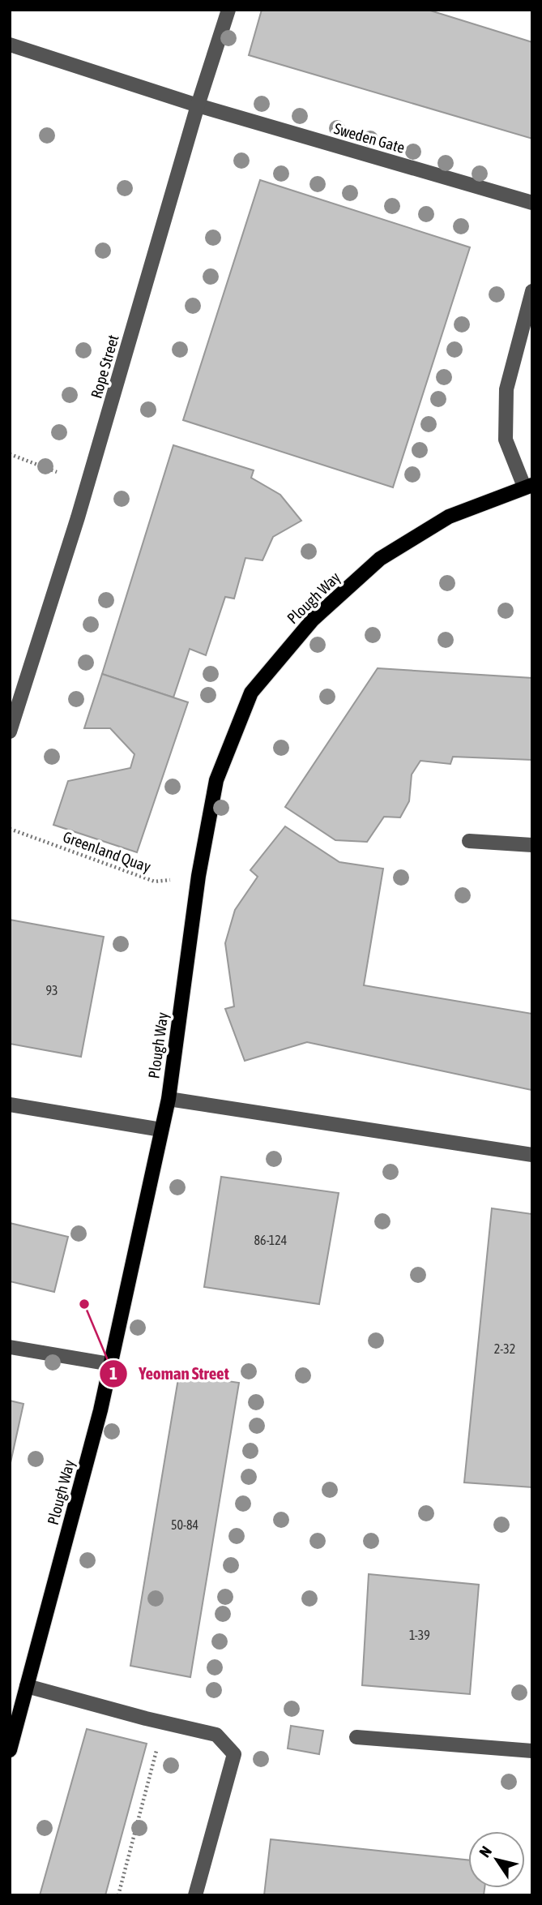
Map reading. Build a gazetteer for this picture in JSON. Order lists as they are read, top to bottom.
{
  "streets": {
    "main road": ["Plough Way"],
    "street": ["Sweden Gate", "Rope Street"],
    "path": ["Greenland Quay"]
  },
  "crossings": [
    ["Sweden Gate", "Rope Street"],
    ["Plough Way", "Greenland Quay"]
  ],
  "places": ["Yeoman Street"],
  "house_numbers": [
    "93",
    "86-124",
    "2-32",
    "50-84",
    "1-39"
  ],
  "north": "top left"
}
